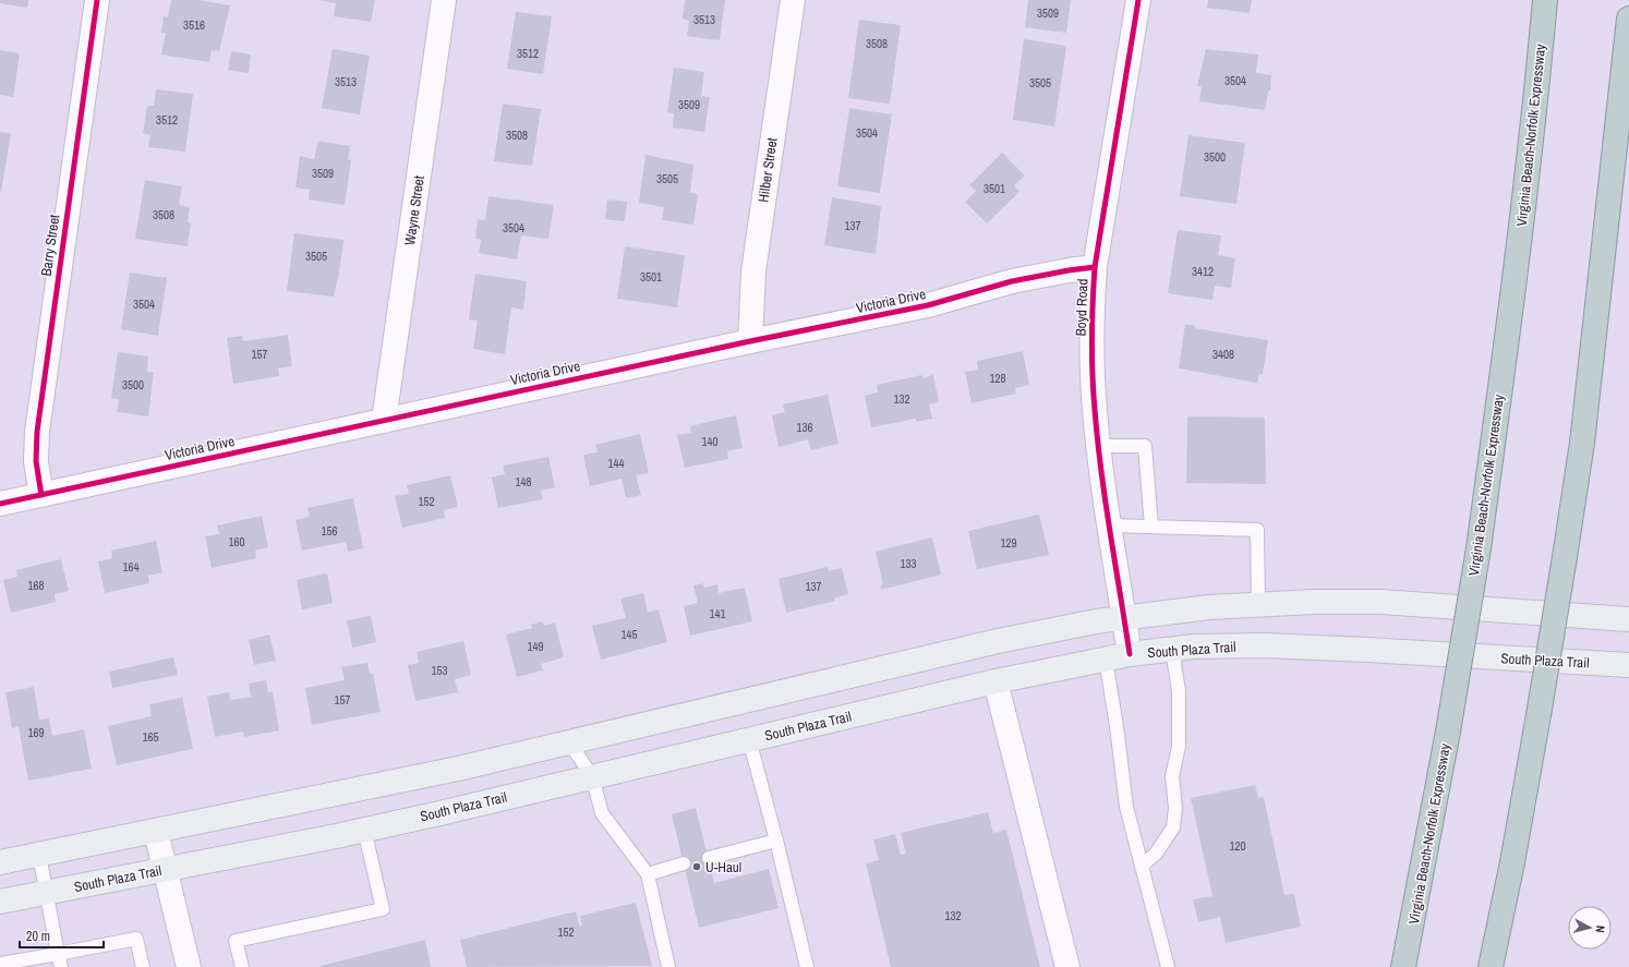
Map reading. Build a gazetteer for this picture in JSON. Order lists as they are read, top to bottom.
{
  "streets": {
    "highway": ["Virginia Beach-Norfolk Expressway"],
    "main road": ["South Plaza Trail"],
    "street": [
      "Hilber Street",
      "Wayne Street",
      "Barry Street",
      "Victoria Drive",
      "Boyd Road"
    ]
  },
  "crossings": [
    ["Hilber Street", "Victoria Drive"],
    ["Wayne Street", "Victoria Drive"],
    ["Barry Street", "Victoria Drive"],
    ["Victoria Drive", "Boyd Road"],
    ["Boyd Road", "South Plaza Trail"]
  ],
  "places": ["U-Haul"],
  "house_numbers": [
    "3509",
    "3513",
    "3516",
    "3508",
    "3512",
    "3504",
    "3513",
    "3505",
    "3509",
    "3512",
    "3504",
    "3508",
    "3500",
    "3509",
    "3505",
    "3501",
    "3508",
    "137",
    "3504",
    "3505",
    "3412",
    "3501",
    "3504",
    "157",
    "3408",
    "128",
    "3500",
    "132",
    "136",
    "140",
    "144",
    "148",
    "152",
    "156",
    "160",
    "129",
    "133",
    "164",
    "168",
    "137",
    "141",
    "145",
    "149",
    "153",
    "157",
    "169",
    "165",
    "120",
    "132",
    "152"
  ],
  "scale_bar": "20 m",
  "north": "right"
}
